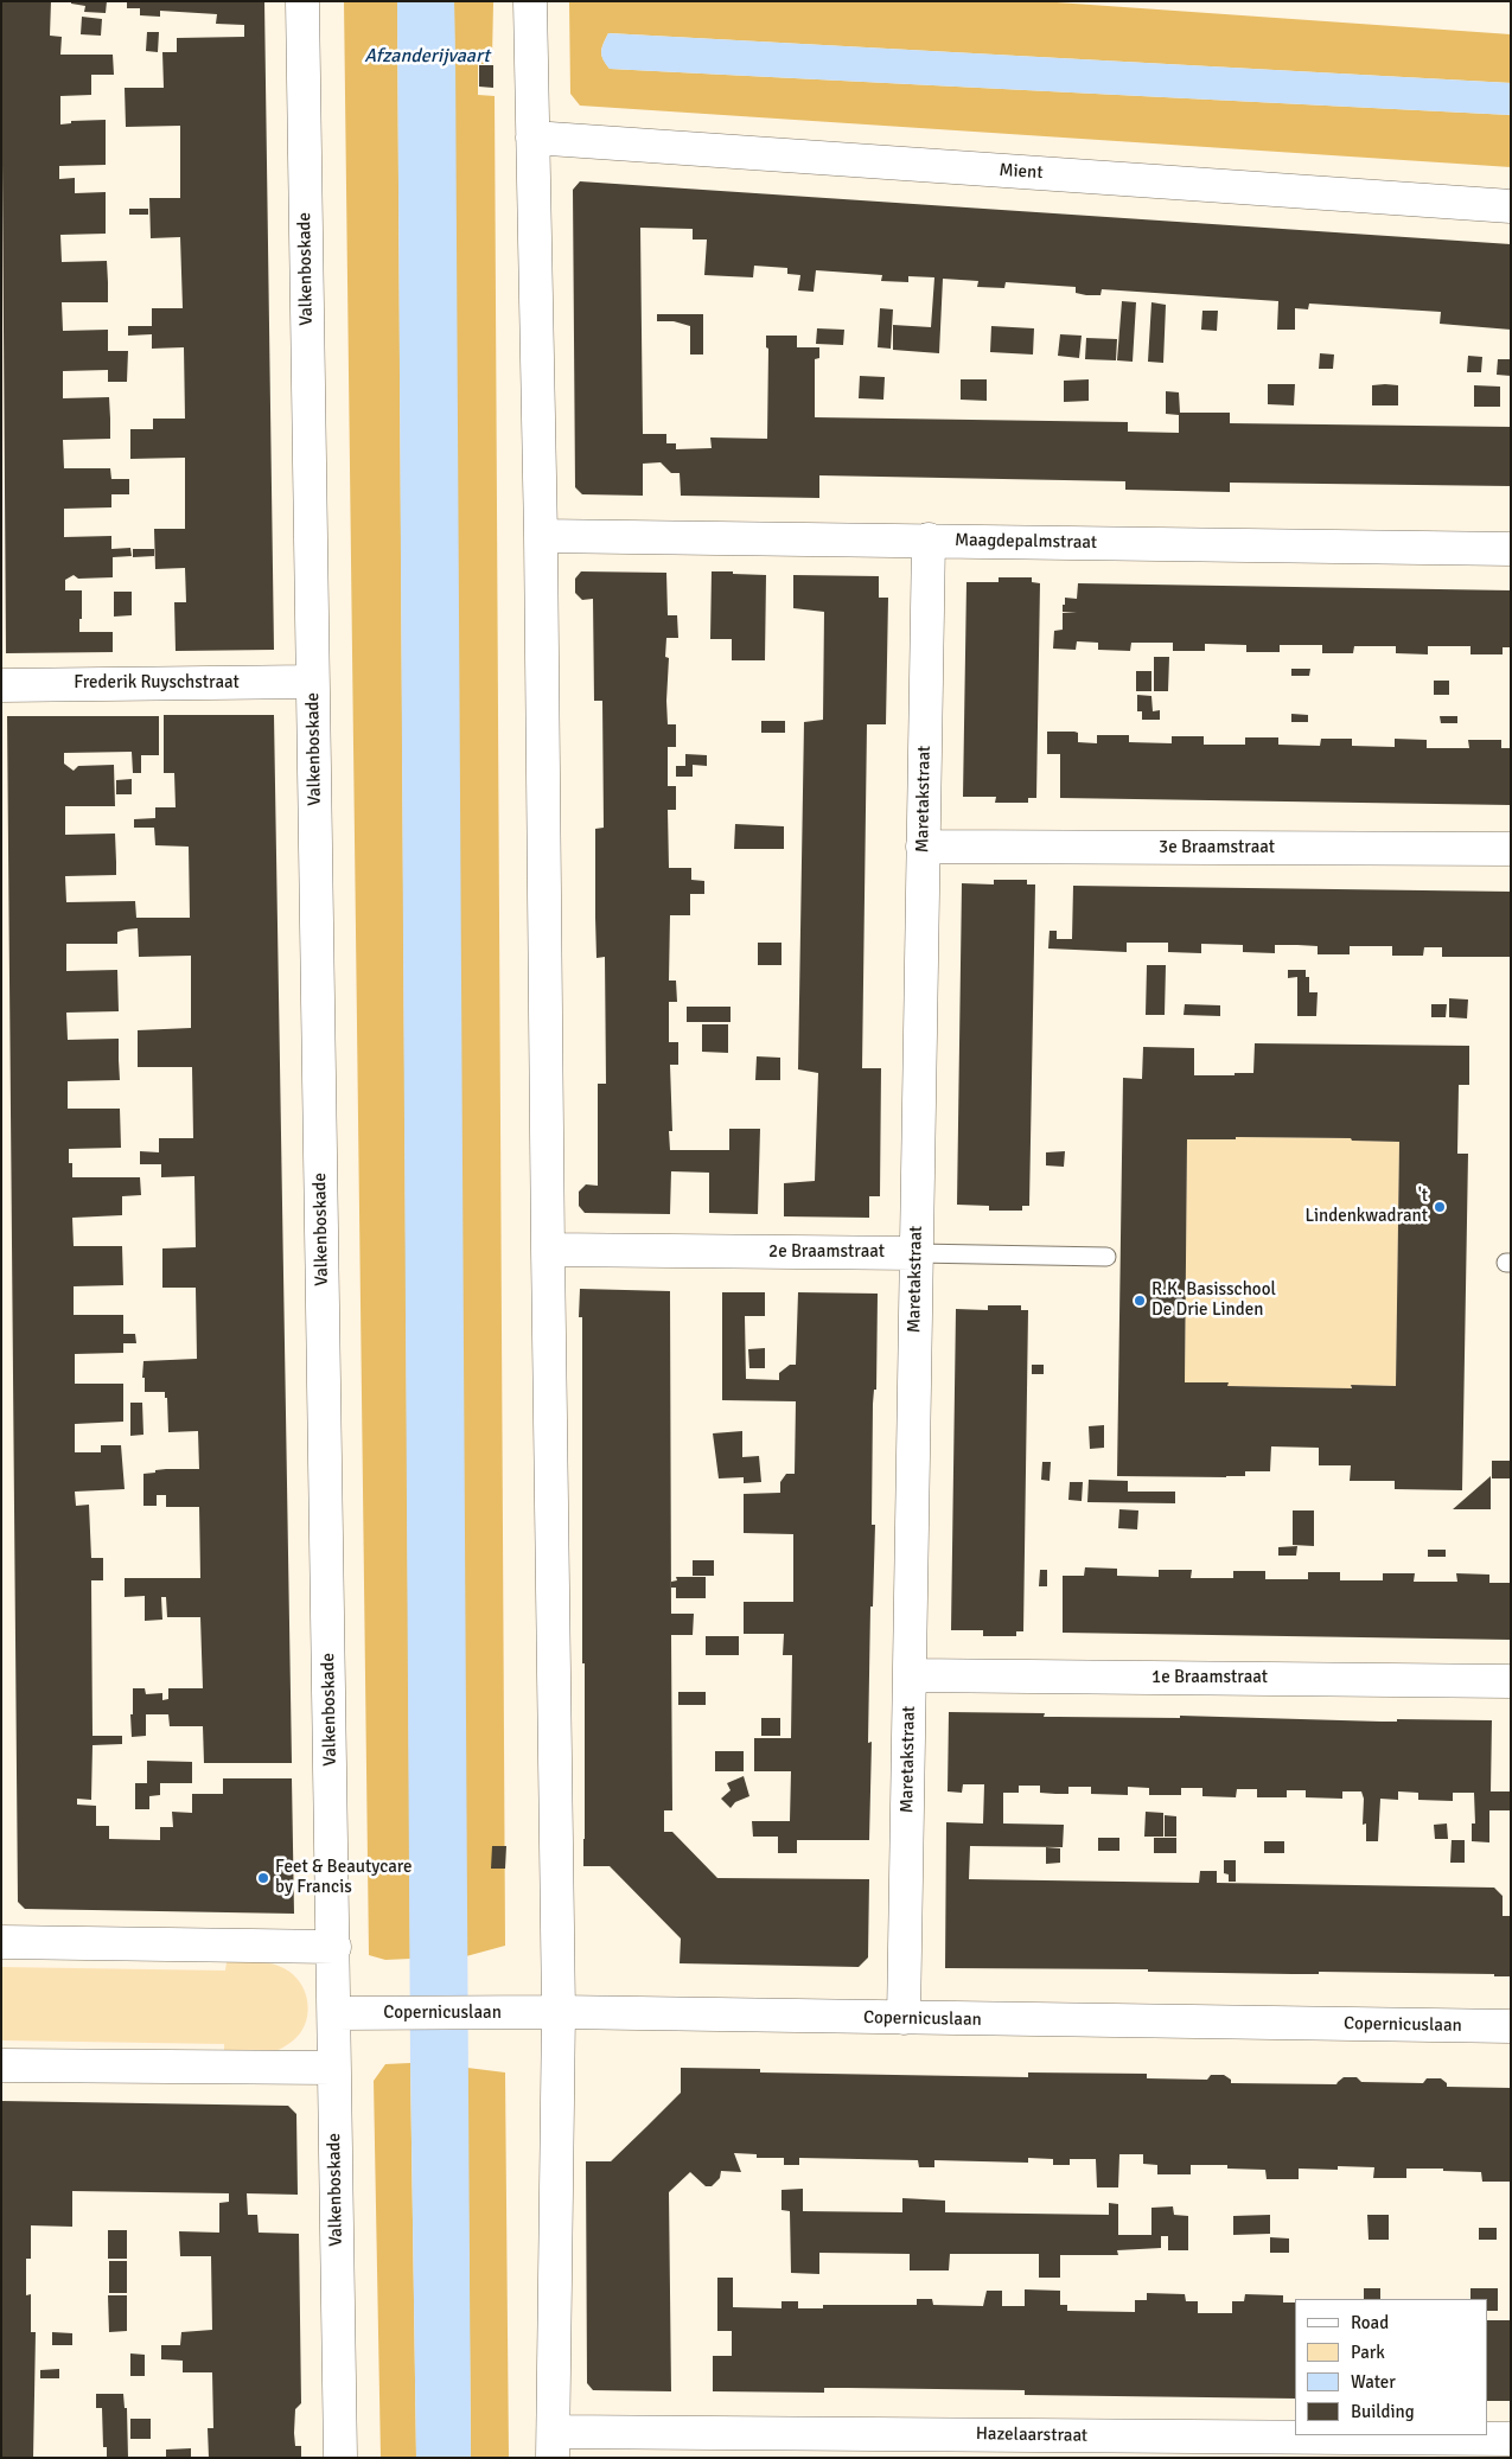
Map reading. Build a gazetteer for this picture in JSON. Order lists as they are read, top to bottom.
{
  "streets": {
    "street": [
      "Mient",
      "Valkenboskade",
      "Maagdepalmstraat",
      "Frederik Ruyschstraat",
      "Maretakstraat",
      "3e Braamstraat",
      "2e Braamstraat",
      "1e Braamstraat",
      "Copernicuslaan",
      "Hazelaarstraat"
    ]
  },
  "crossings": [
    ["Valkenboskade", "Frederik Ruyschstraat"],
    ["Valkenboskade", "Copernicuslaan"],
    ["Maagdepalmstraat", "Maretakstraat"],
    ["Maretakstraat", "3e Braamstraat"],
    ["Maretakstraat", "2e Braamstraat"],
    ["Maretakstraat", "1e Braamstraat"],
    ["Maretakstraat", "Copernicuslaan"]
  ],
  "water": ["Afzanderijvaart"],
  "places": ["'t Lindenkwadrant", "R.K. Basisschool De Drie Linden", "Feet & Beautycare by Francis"],
  "legend": [
    "Road",
    "Park",
    "Water",
    "Building"
  ]
}
